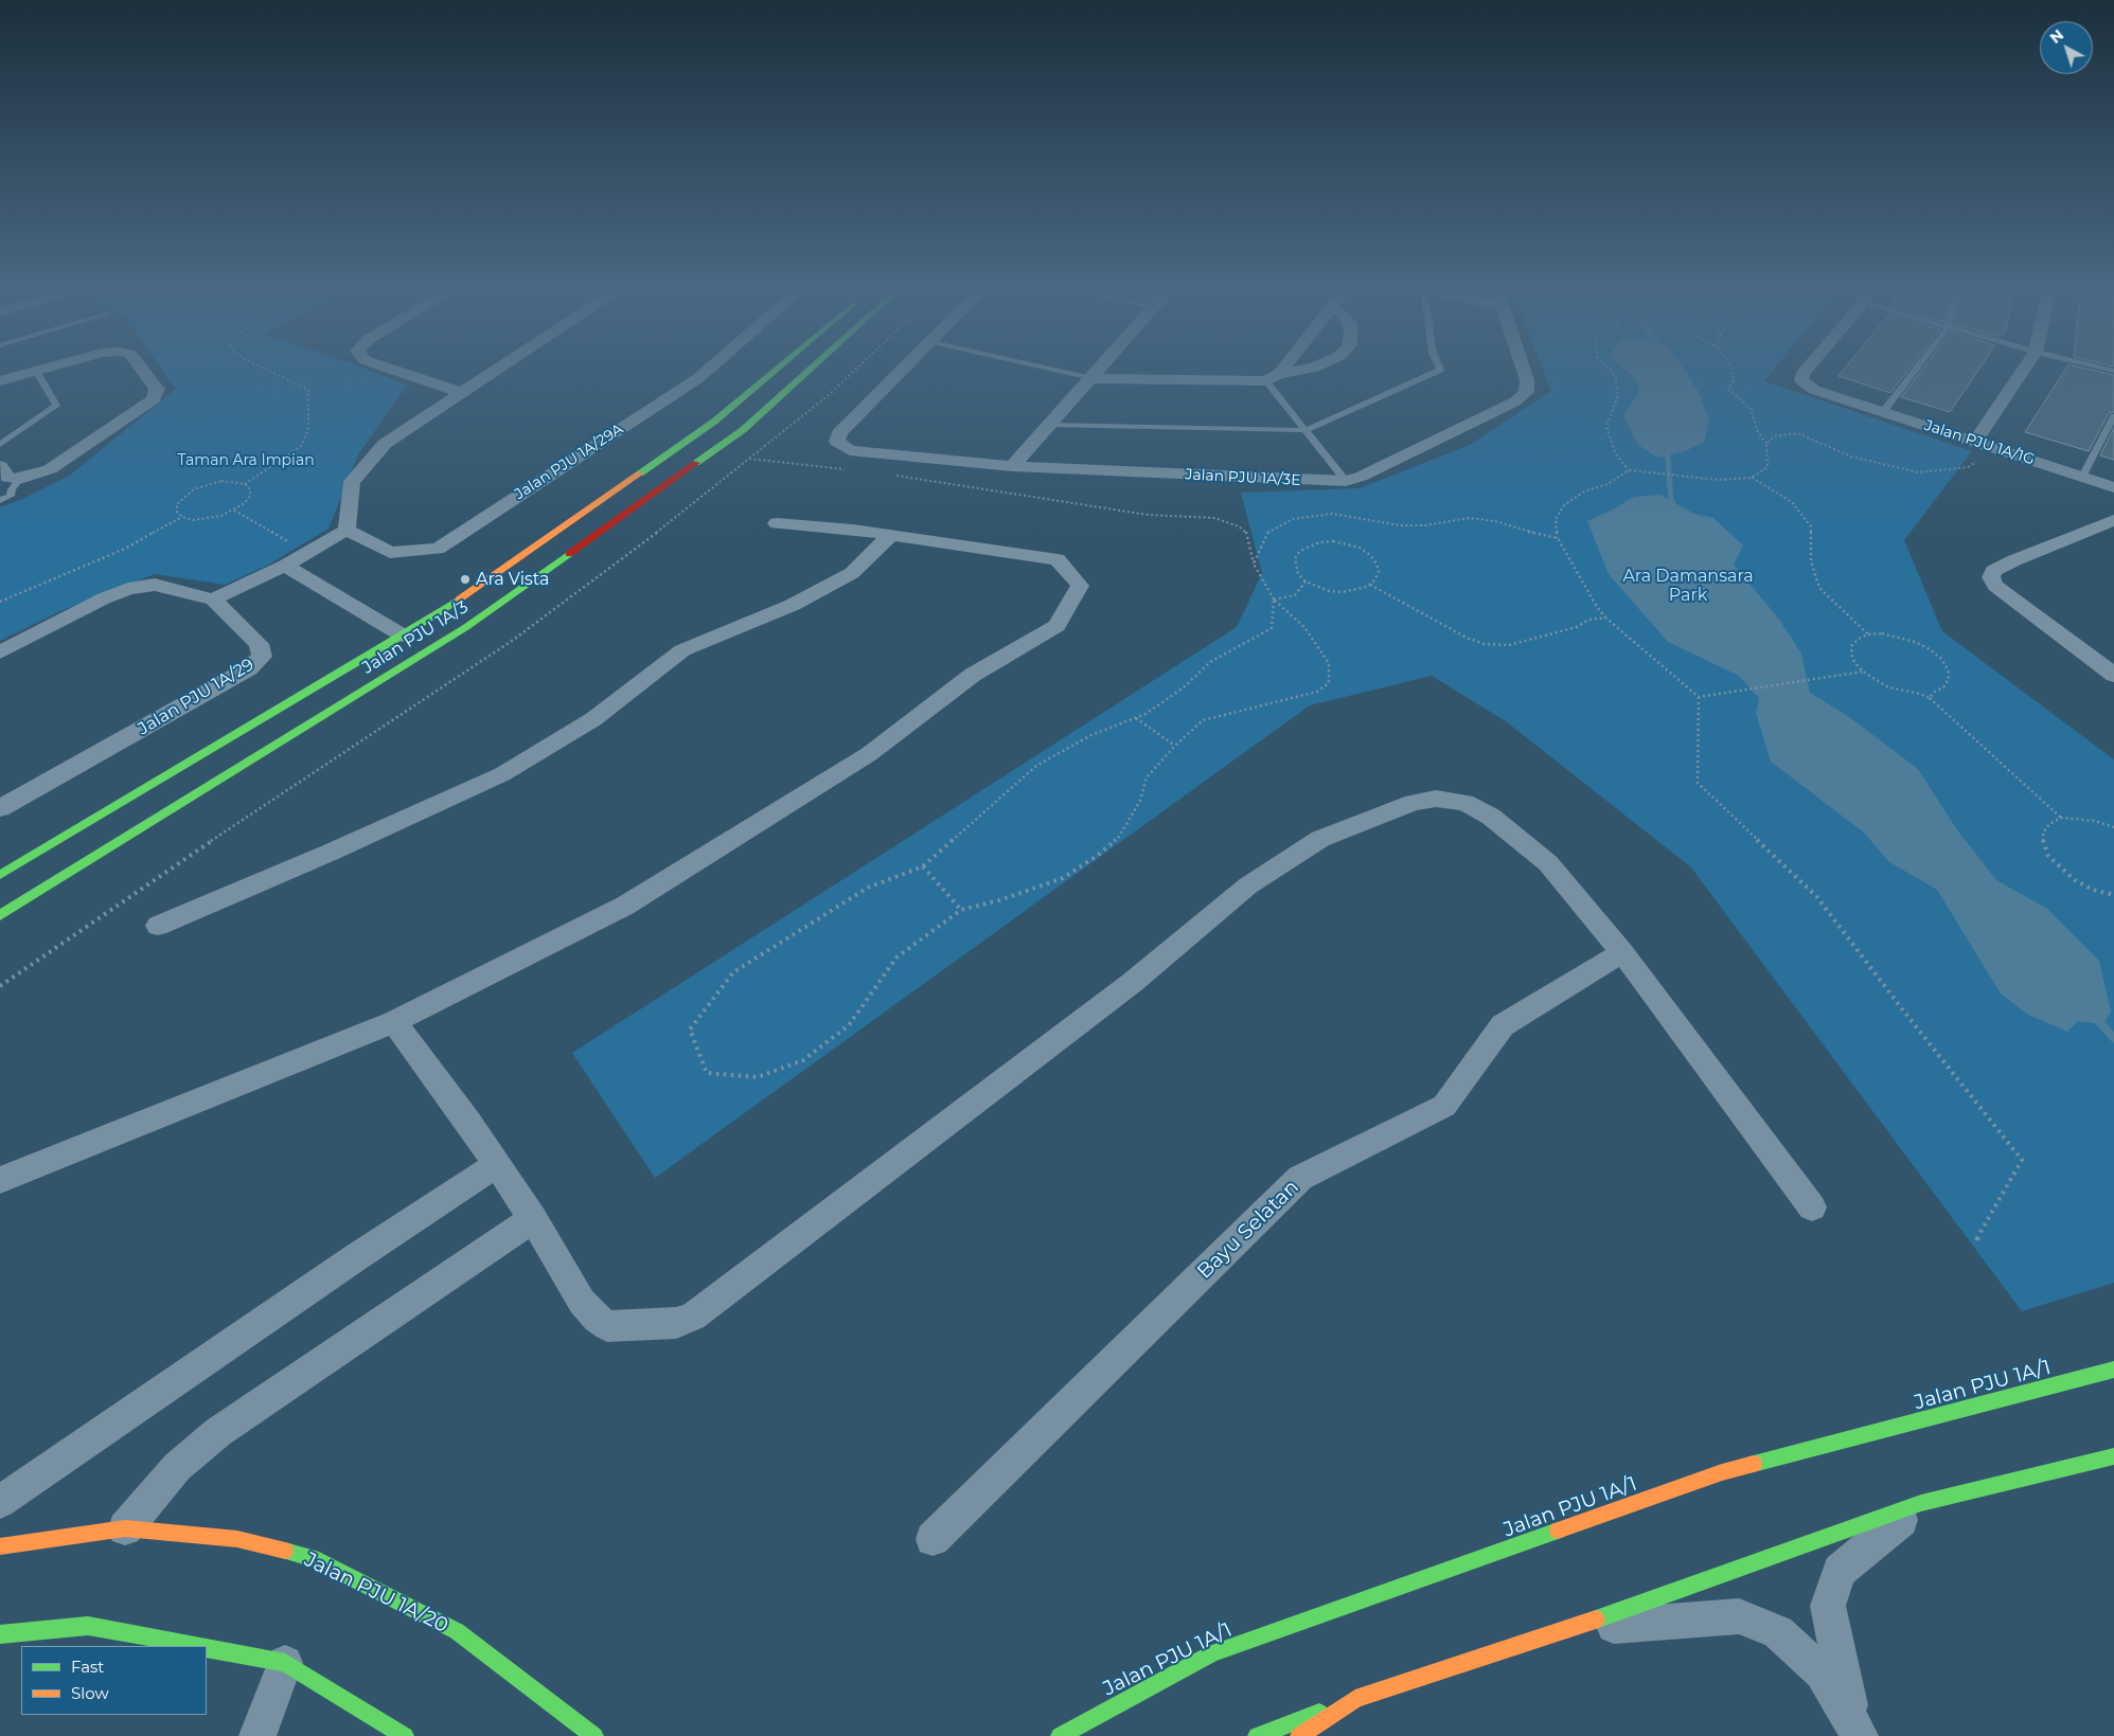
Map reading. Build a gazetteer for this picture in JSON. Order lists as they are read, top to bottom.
{
  "streets": {
    "street": [
      "Jalan PJU 1A/1G",
      "Jalan PJU 1A/29A",
      "Jalan PJU 1A/3E",
      "Jalan PJU 1A/3",
      "Jalan PJU 1A/29",
      "Bayu Selatan",
      "Jalan PJU 1A/1",
      "Jalan PJU 1A/20"
    ]
  },
  "parks": ["Taman Ara Impian", "Ara Damansara Park"],
  "places": ["Ara Vista"],
  "legend": ["Fast", "Slow"],
  "north": "top left"
}
